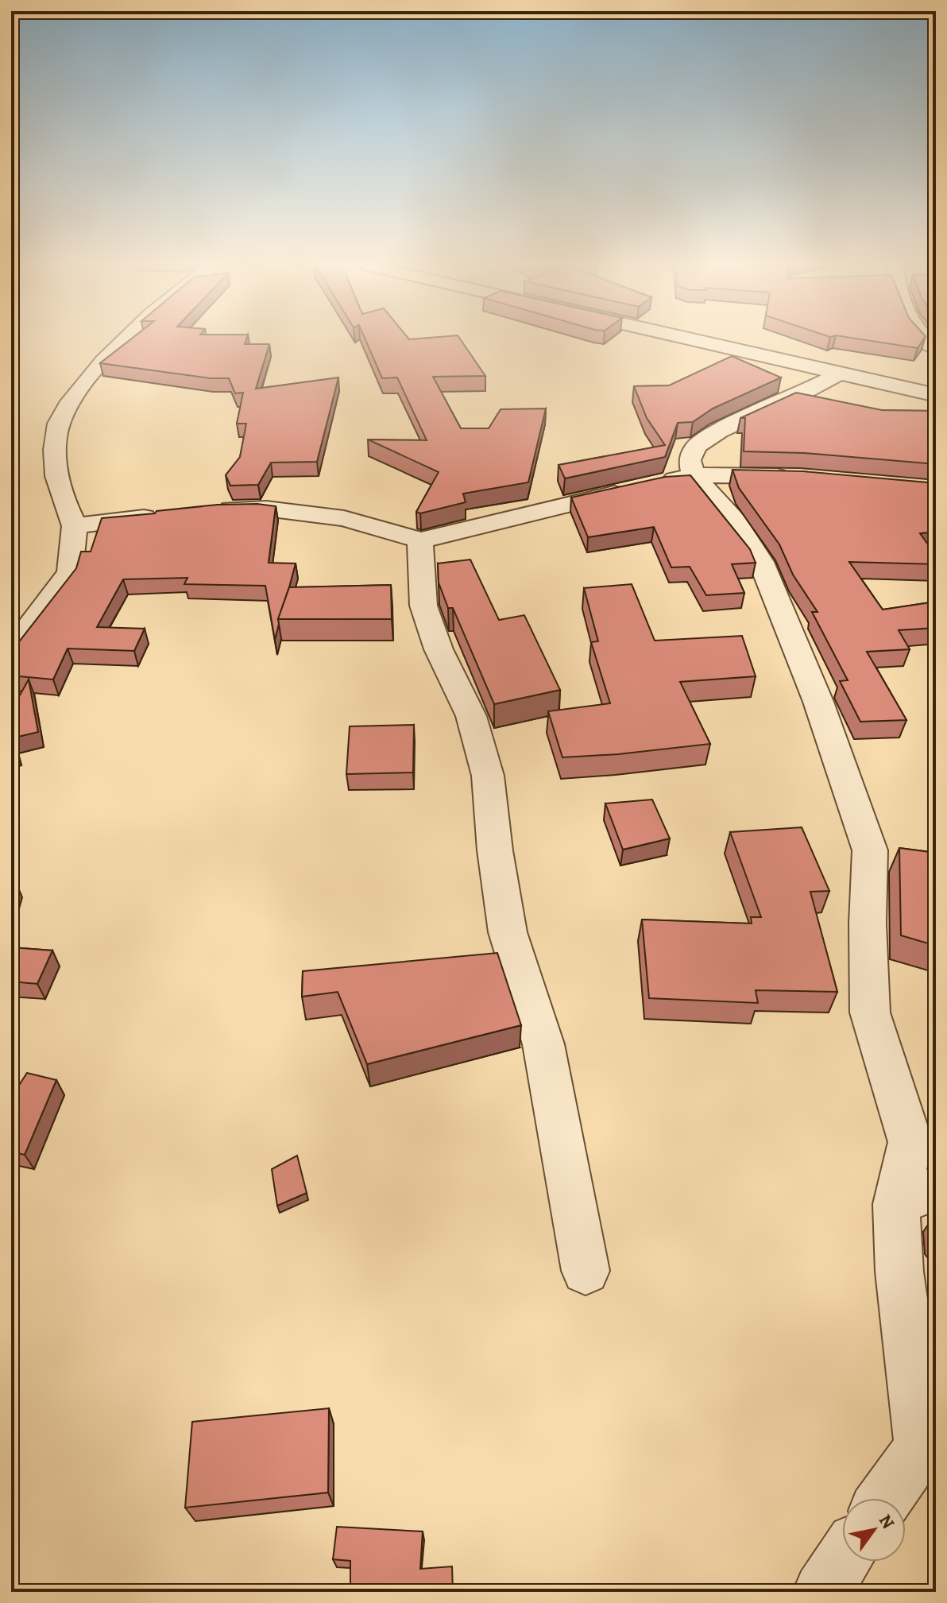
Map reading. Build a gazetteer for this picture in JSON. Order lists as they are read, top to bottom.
{
  "north": "top right"
}
